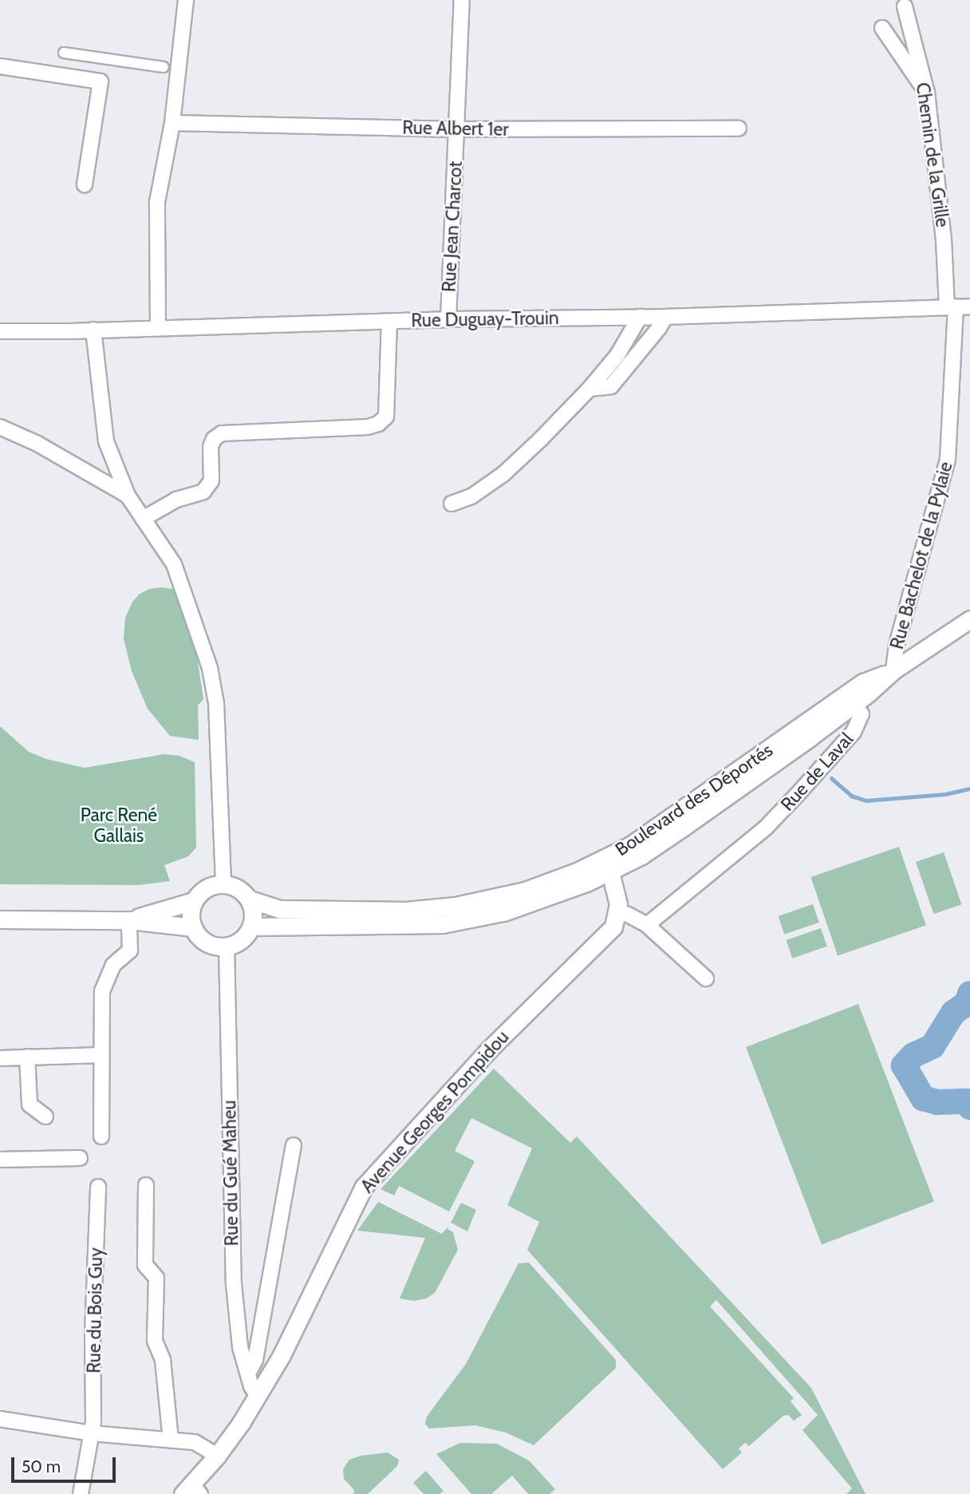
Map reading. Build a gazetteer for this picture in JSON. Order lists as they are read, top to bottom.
{
  "streets": {
    "street": [
      "Rue Albert 1er",
      "Chemin de la Grille",
      "Rue Jean Charcot",
      "Rue Duguay-Trouin",
      "Rue Bachelot de la Pylaie",
      "Rue de Laval",
      "Boulevard des Déportés",
      "Avenue Georges Pompidou",
      "Rue du Gué Maheu",
      "Rue du Bois Guy"
    ]
  },
  "crossings": [
    ["Rue Albert 1er", "Rue Jean Charcot"],
    ["Chemin de la Grille", "Rue Duguay-Trouin"],
    ["Chemin de la Grille", "Rue Bachelot de la Pylaie"],
    ["Rue Jean Charcot", "Rue Duguay-Trouin"],
    ["Rue Duguay-Trouin", "Rue Bachelot de la Pylaie"],
    ["Rue Bachelot de la Pylaie", "Boulevard des Déportés"],
    ["Rue de Laval", "Boulevard des Déportés"],
    ["Boulevard des Déportés", "Rue du Gué Maheu"],
    ["Avenue Georges Pompidou", "Rue du Gué Maheu"]
  ],
  "parks": ["Parc René Gallais"],
  "scale_bar": "50 m"
}
